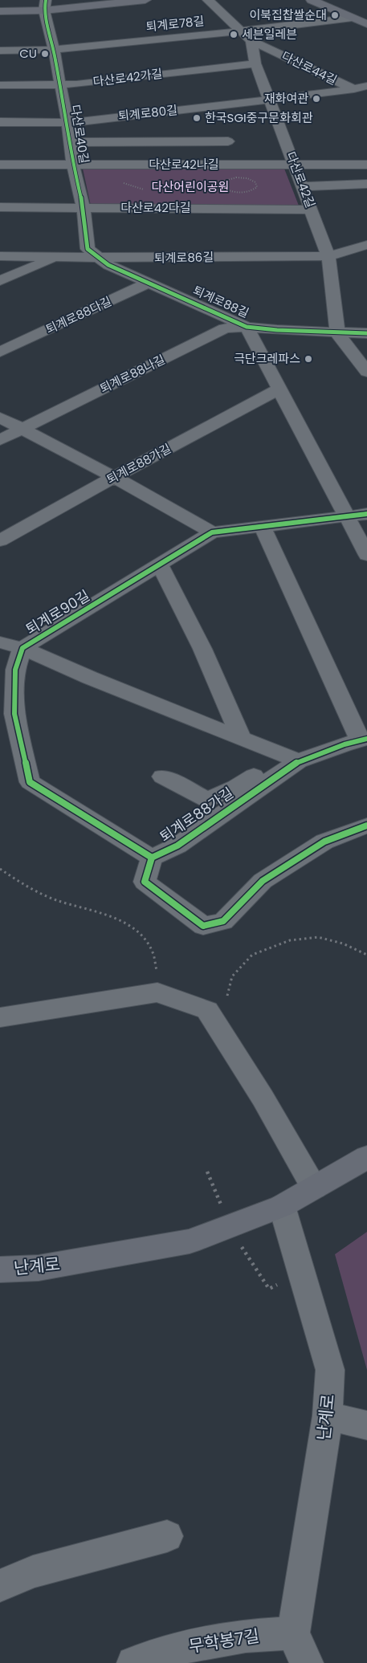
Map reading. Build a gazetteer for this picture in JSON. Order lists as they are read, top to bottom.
{
  "streets": {
    "main road": ["난계로"],
    "street": [
      "퇴계로78길",
      "다산로44길",
      "다산로42가길",
      "퇴계로80길",
      "다산로40길",
      "다산로42나길",
      "다산로42길",
      "다산로42다길",
      "퇴계로86길",
      "퇴계로88길",
      "퇴계로88다길",
      "퇴계로88나길",
      "퇴계로88가길",
      "퇴계로90길",
      "무학봉7길"
    ]
  },
  "crossings": [
    ["퇴계로78길", "다산로40길"],
    ["다산로44길", "퇴계로80길"],
    ["다산로44길", "다산로42길"],
    ["다산로42가길", "다산로40길"],
    ["다산로42가길", "다산로42길"],
    ["퇴계로80길", "다산로40길"],
    ["퇴계로80길", "다산로42길"],
    ["다산로40길", "다산로42나길"],
    ["다산로40길", "다산로42다길"],
    ["다산로40길", "퇴계로86길"],
    ["다산로40길", "퇴계로88길"],
    ["다산로42나길", "다산로42길"],
    ["다산로42길", "다산로42다길"],
    ["다산로42길", "퇴계로86길"],
    ["다산로42길", "퇴계로88길"],
    ["퇴계로86길", "퇴계로88길"],
    ["퇴계로88길", "퇴계로88다길"],
    ["퇴계로88길", "퇴계로88나길"],
    ["퇴계로88가길", "퇴계로90길"],
    ["난계로", "무학봉7길"]
  ],
  "parks": ["다산어린이공원"],
  "places": [
    "이북집찹쌀순대",
    "세븐일레븐",
    "CU",
    "재화여관",
    "한국SGI중구문화회관",
    "극단크레파스"
  ]
}
